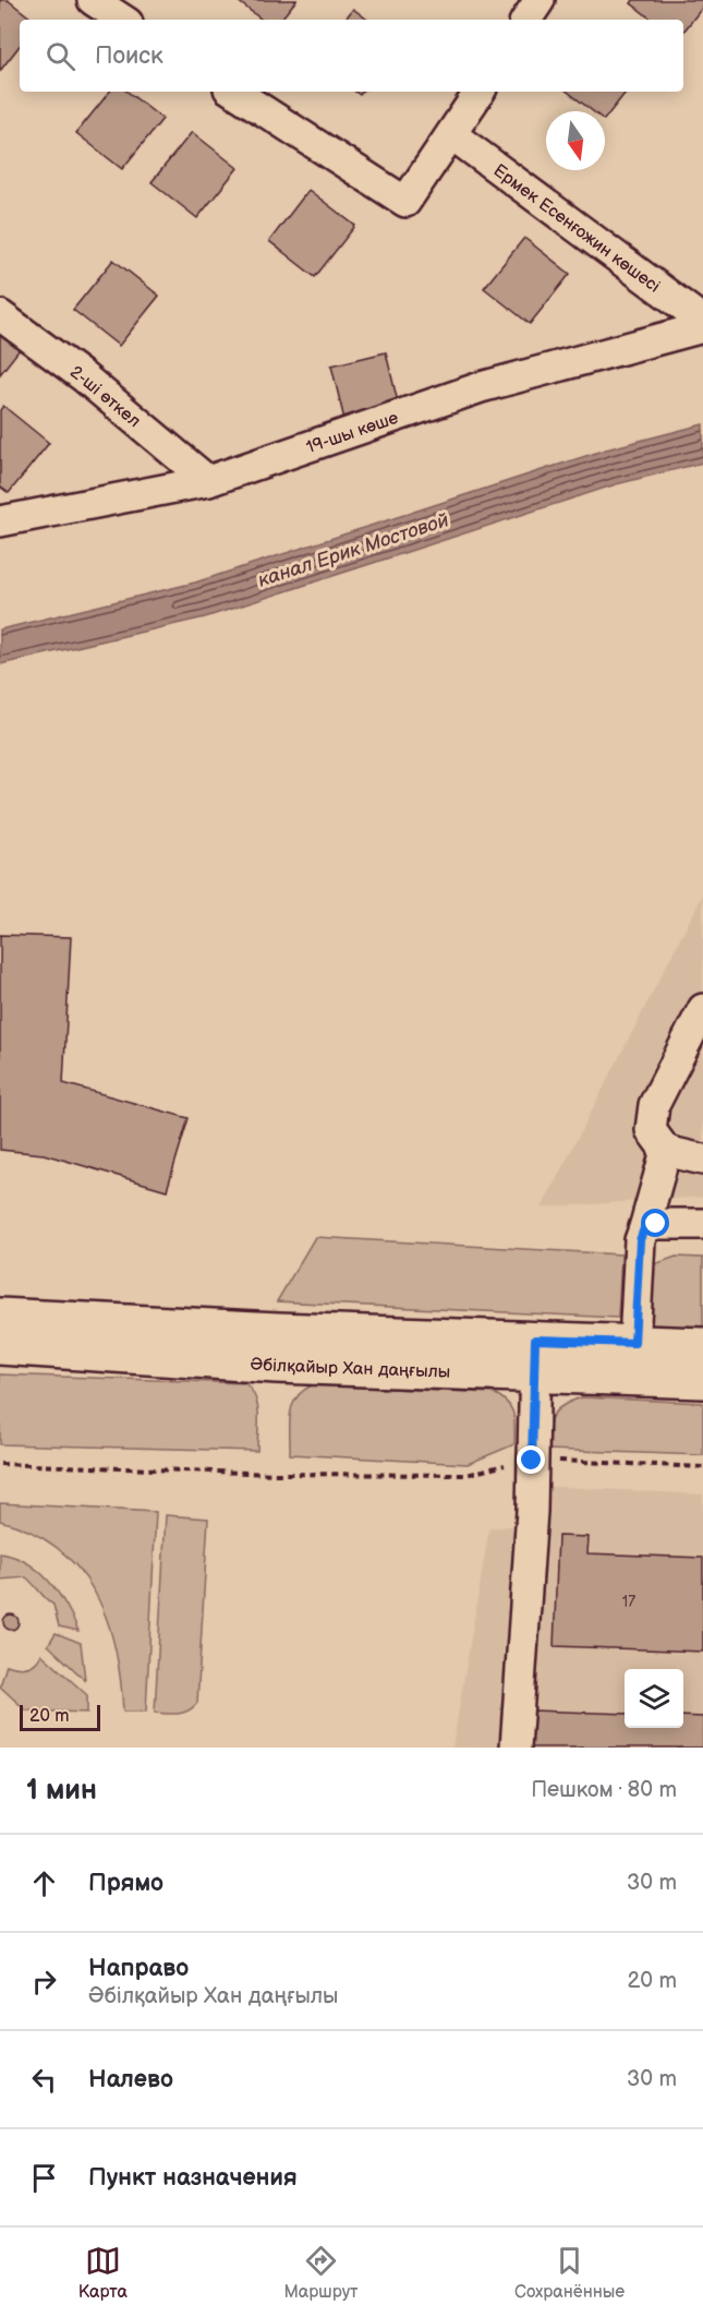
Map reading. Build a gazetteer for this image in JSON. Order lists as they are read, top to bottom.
{
  "streets": {
    "main road": ["Әбілқайыр Хан даңғылы"],
    "street": ["Ермек Есенғожин көшесі", "2-шi өткел", "19-шы көше"]
  },
  "crossings": [
    ["2-шi өткел", "19-шы көше"]
  ],
  "water": ["канал Ерик Мостовой"],
  "house_numbers": ["17"],
  "scale_bar": "20 m",
  "north": "bottom",
  "page": {
    "search": "Поиск",
    "scale": "20 m",
    "heading": ["1 мин", "Пешком · 80 m"],
    "list": [
      ["Прямо", "30 m"],
      ["Направо", "Әбілқайыр Хан даңғылы", "20 m"],
      ["Налево", "30 m"],
      "Пункт назначения"
    ],
    "nav": ["Карта", "Маршрут", "Сохранённые"]
  }
}
